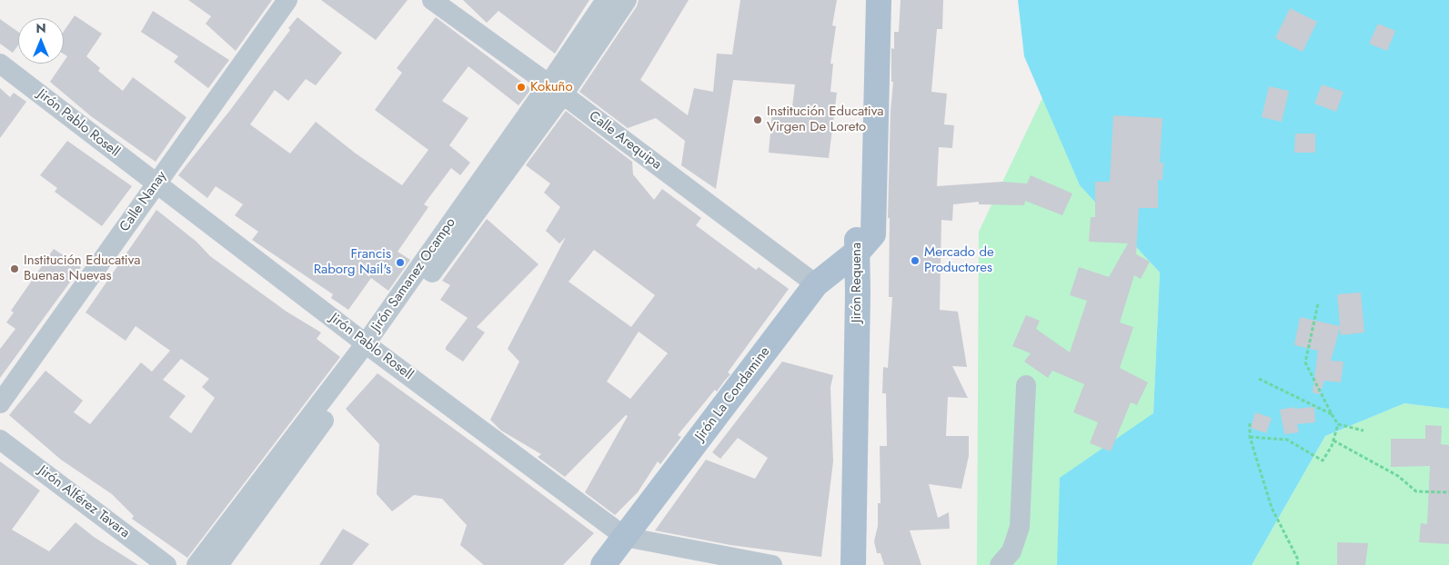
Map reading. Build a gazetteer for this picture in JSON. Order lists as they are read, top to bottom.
{
  "streets": {
    "main road": ["Jirón Requena", "Jirón La Condamine"],
    "street": [
      "Jirón Pablo Rosell",
      "Calle Arequipa",
      "Calle Nanay",
      "Jirón Samanez Ocampo",
      "Jirón Alférez Tavara"
    ]
  },
  "crossings": [
    ["Jirón Pablo Rosell", "Calle Nanay"],
    ["Jirón Pablo Rosell", "Jirón Samanez Ocampo"],
    ["Jirón Pablo Rosell", "Jirón La Condamine"],
    ["Calle Arequipa", "Jirón Samanez Ocampo"],
    ["Calle Arequipa", "Jirón La Condamine"],
    ["Jirón Requena", "Jirón La Condamine"]
  ],
  "places": [
    "Kokuño",
    "Institución Educativa Virgen De Loreto",
    "Mercado de Productores",
    "Francis Raborg Nail's",
    "Institución Educativa Buenas Nuevas"
  ],
  "north": "top"
}
